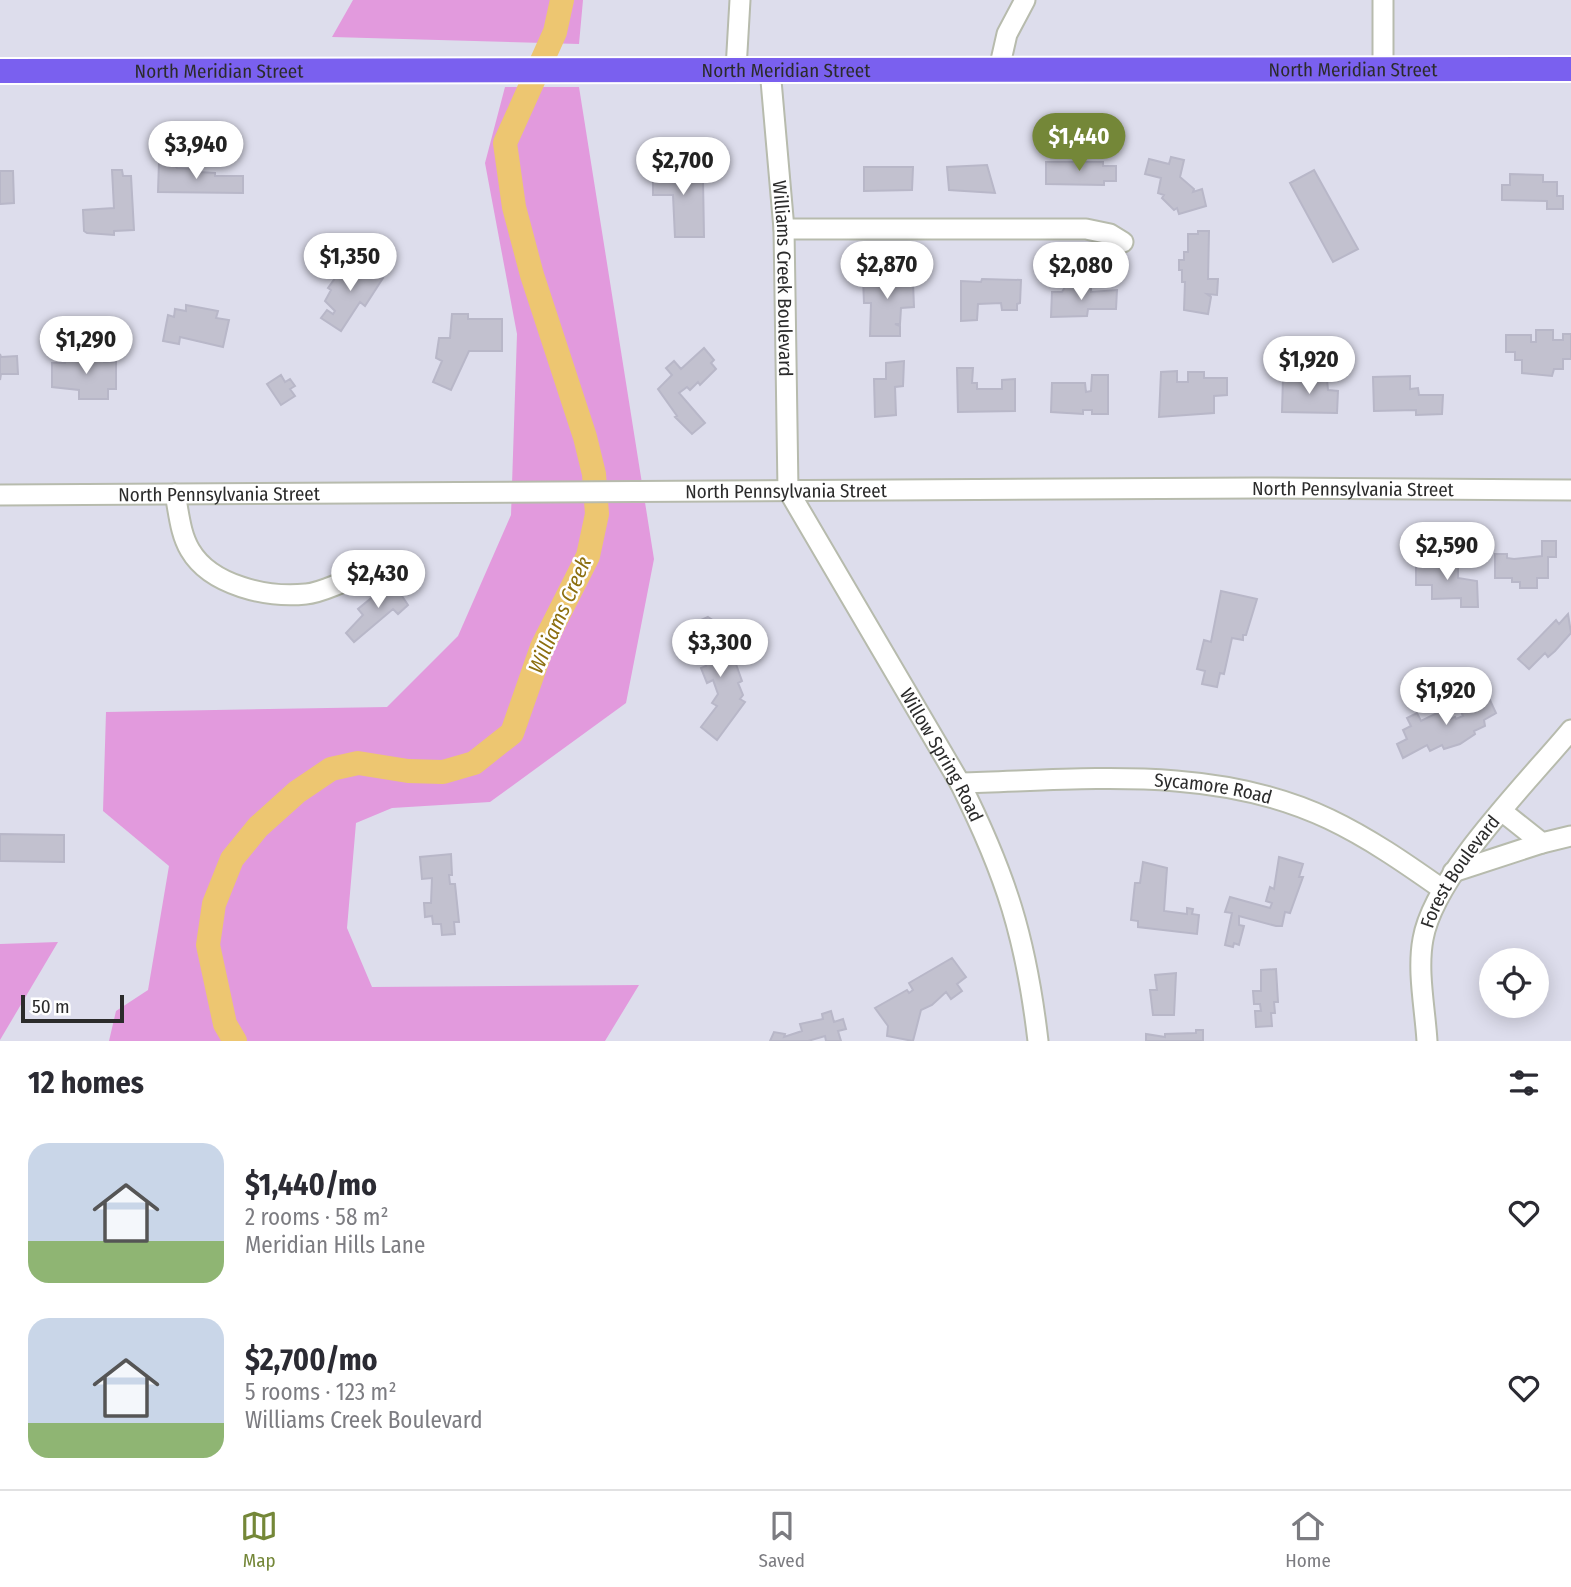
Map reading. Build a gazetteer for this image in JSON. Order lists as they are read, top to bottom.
{
  "streets": {
    "main road": ["North Meridian Street"],
    "street": [
      "Williams Creek Boulevard",
      "North Pennsylvania Street",
      "Willow Spring Road",
      "Sycamore Road",
      "Forest Boulevard"
    ]
  },
  "crossings": [
    ["North Meridian Street", "Williams Creek Boulevard"],
    ["Williams Creek Boulevard", "North Pennsylvania Street"],
    ["Williams Creek Boulevard", "Willow Spring Road"],
    ["North Pennsylvania Street", "Willow Spring Road"],
    ["Willow Spring Road", "Sycamore Road"],
    ["Sycamore Road", "Forest Boulevard"]
  ],
  "water": ["Williams Creek"],
  "scale_bar": "50 m",
  "page": {
    "price": [
      "$1,440",
      "$3,940",
      "$2,700",
      "$1,350",
      "$2,870",
      "$2,080",
      "$1,290",
      "$1,920",
      "$2,590",
      "$2,430",
      "$3,300",
      "$1,920"
    ],
    "scale": "50 m",
    "heading": "12 homes",
    "list": [
      {
        "name": "$1,440/mo",
        "note": "2 rooms · 58 m² · Meridian Hills Lane"
      },
      {
        "name": "$2,700/mo",
        "note": "5 rooms · 123 m² · Williams Creek Boulevard"
      }
    ],
    "tabs": ["Map", "Saved", "Home"]
  }
}
